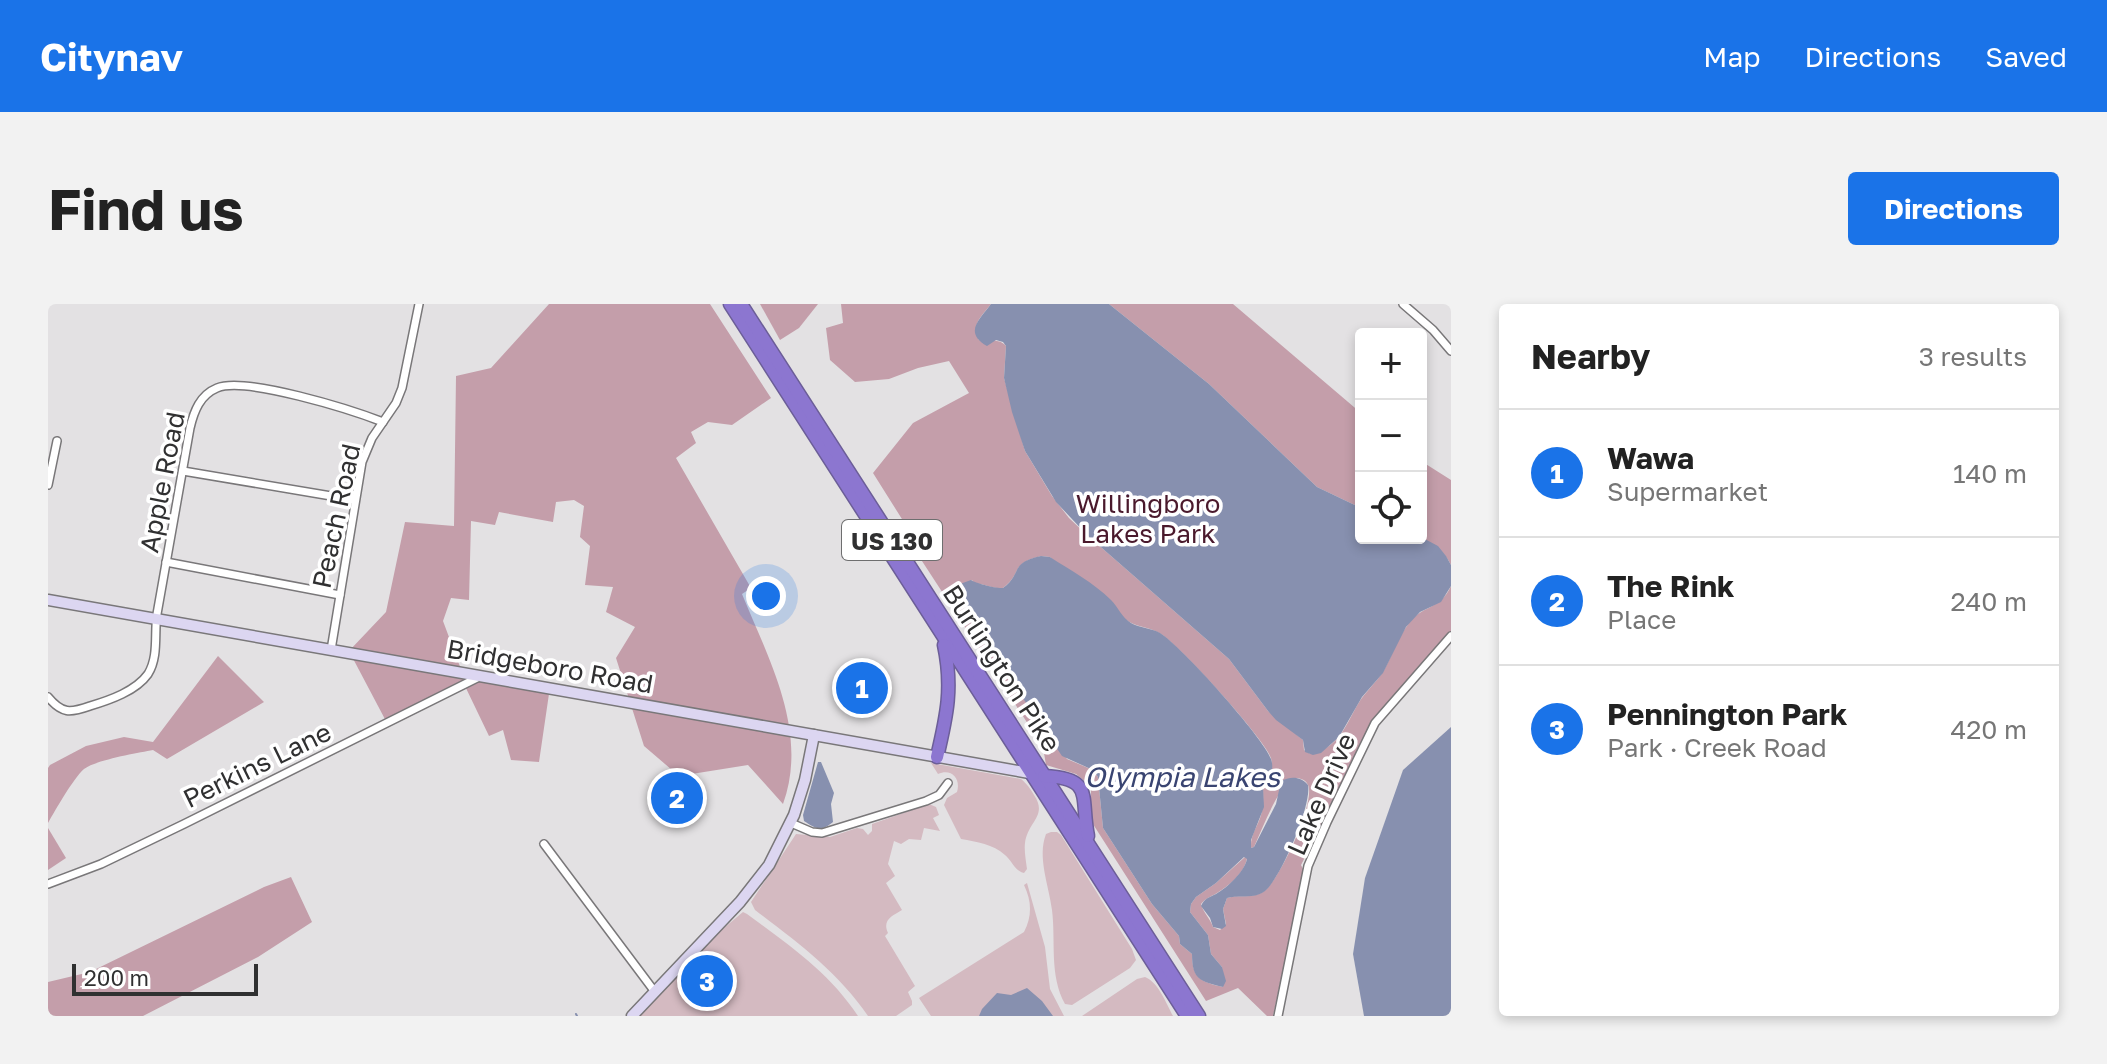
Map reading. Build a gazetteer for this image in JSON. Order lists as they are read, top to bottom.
{
  "streets": {
    "highway": ["US 130", "Burlington Pike"],
    "street": [
      "Apple Road",
      "Peach Road",
      "Bridgeboro Road",
      "Perkins Lane",
      "Lake Drive"
    ]
  },
  "crossings": [
    ["Apple Road", "Peach Road"],
    ["Apple Road", "Bridgeboro Road"],
    ["Peach Road", "Bridgeboro Road"],
    ["Bridgeboro Road", "Burlington Pike"],
    ["Bridgeboro Road", "Perkins Lane"]
  ],
  "water": ["Olympia Lakes"],
  "parks": ["Willingboro Lakes Park"],
  "scale_bar": "200 m",
  "page": {
    "header": "Citynav",
    "nav": ["Map", "Directions", "Saved"],
    "buttons": "Directions",
    "title": "Find us",
    "heading": ["Nearby", "3 results"],
    "map_buttons": ["+", "−"],
    "list": [
      {
        "mark": "1",
        "name": "Wawa",
        "note": "Supermarket",
        "value": "140 m"
      },
      {
        "mark": "2",
        "name": "The Rink",
        "note": "Place",
        "value": "240 m"
      },
      {
        "mark": "3",
        "name": "Pennington Park",
        "note": "Park · Creek Road",
        "value": "420 m"
      }
    ],
    "pins": ["1", "2", "3"],
    "scale": "200 m"
  }
}
